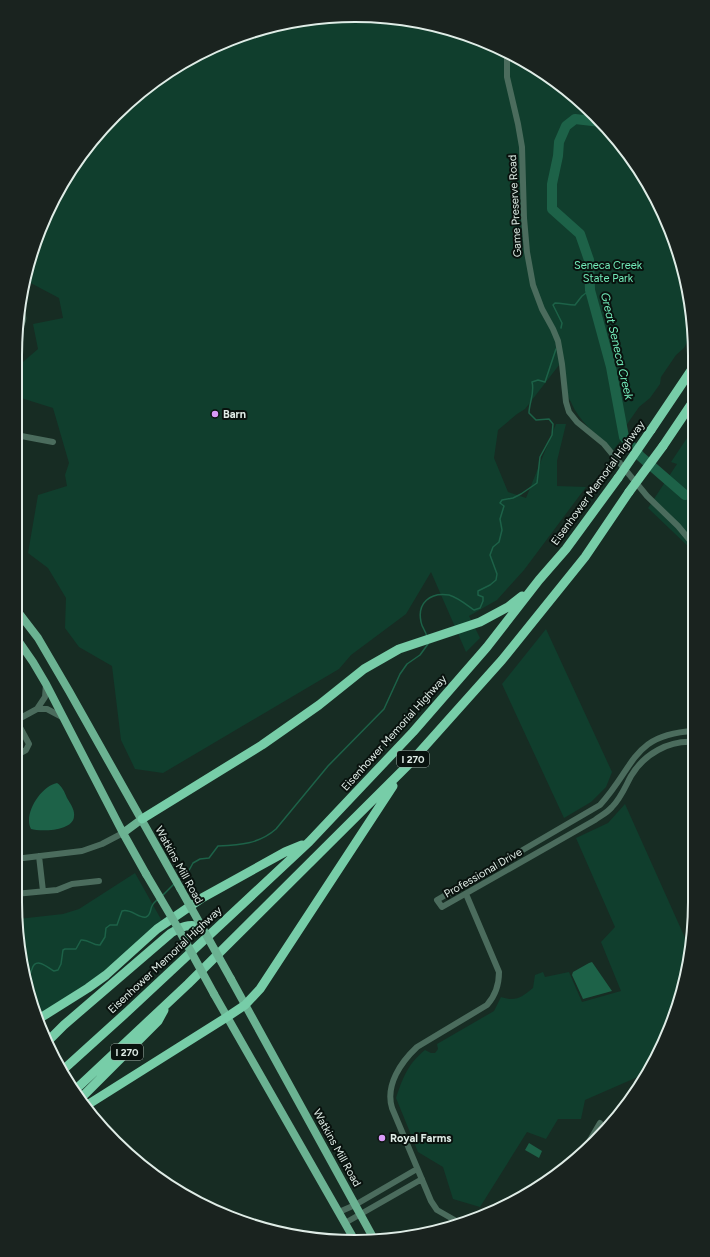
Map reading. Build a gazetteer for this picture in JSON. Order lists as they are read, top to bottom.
{
  "streets": {
    "highway": ["Eisenhower Memorial Highway", "I 270"],
    "main road": ["Watkins Mill Road"],
    "street": ["Game Preserve Road", "Professional Drive"]
  },
  "water": ["Great Seneca Creek"],
  "parks": ["Seneca Creek State Park"],
  "places": ["Barn", "Royal Farms"]
}
